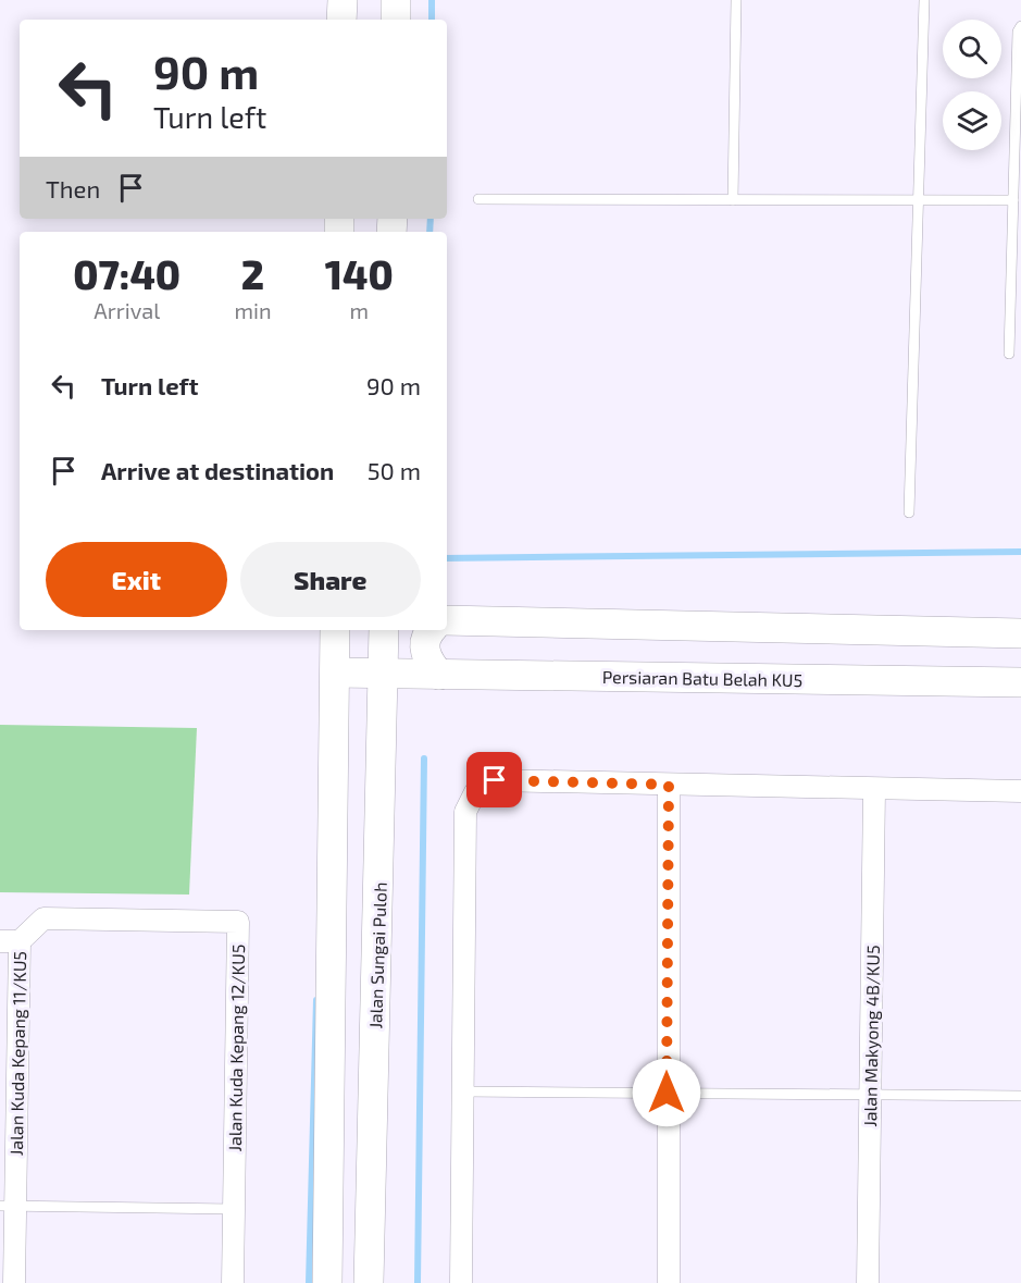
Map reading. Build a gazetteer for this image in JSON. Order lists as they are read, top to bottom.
{
  "streets": {
    "street": [
      "Persiaran Batu Belah KU5",
      "Jalan Sungai Puloh",
      "Jalan Makyong 4B/KU5",
      "Jalan Kuda Kepang 12/KU5",
      "Jalan Kuda Kepang 11/KU5"
    ]
  },
  "crossings": [
    ["Persiaran Batu Belah KU5", "Jalan Sungai Puloh"],
    ["Jalan Kuda Kepang 12/KU5", "Jalan Kuda Kepang 11/KU5"]
  ],
  "page": {
    "turn": ["90 m", "Turn left"],
    "then": "Then",
    "eta": [
      "07:40",
      "Arrival",
      "2",
      "min",
      "140",
      "m"
    ],
    "list": [
      {
        "name": "Turn left",
        "value": "90 m"
      },
      {
        "name": "Arrive at destination",
        "value": "50 m"
      }
    ],
    "buttons": ["Exit", "Share"]
  }
}
